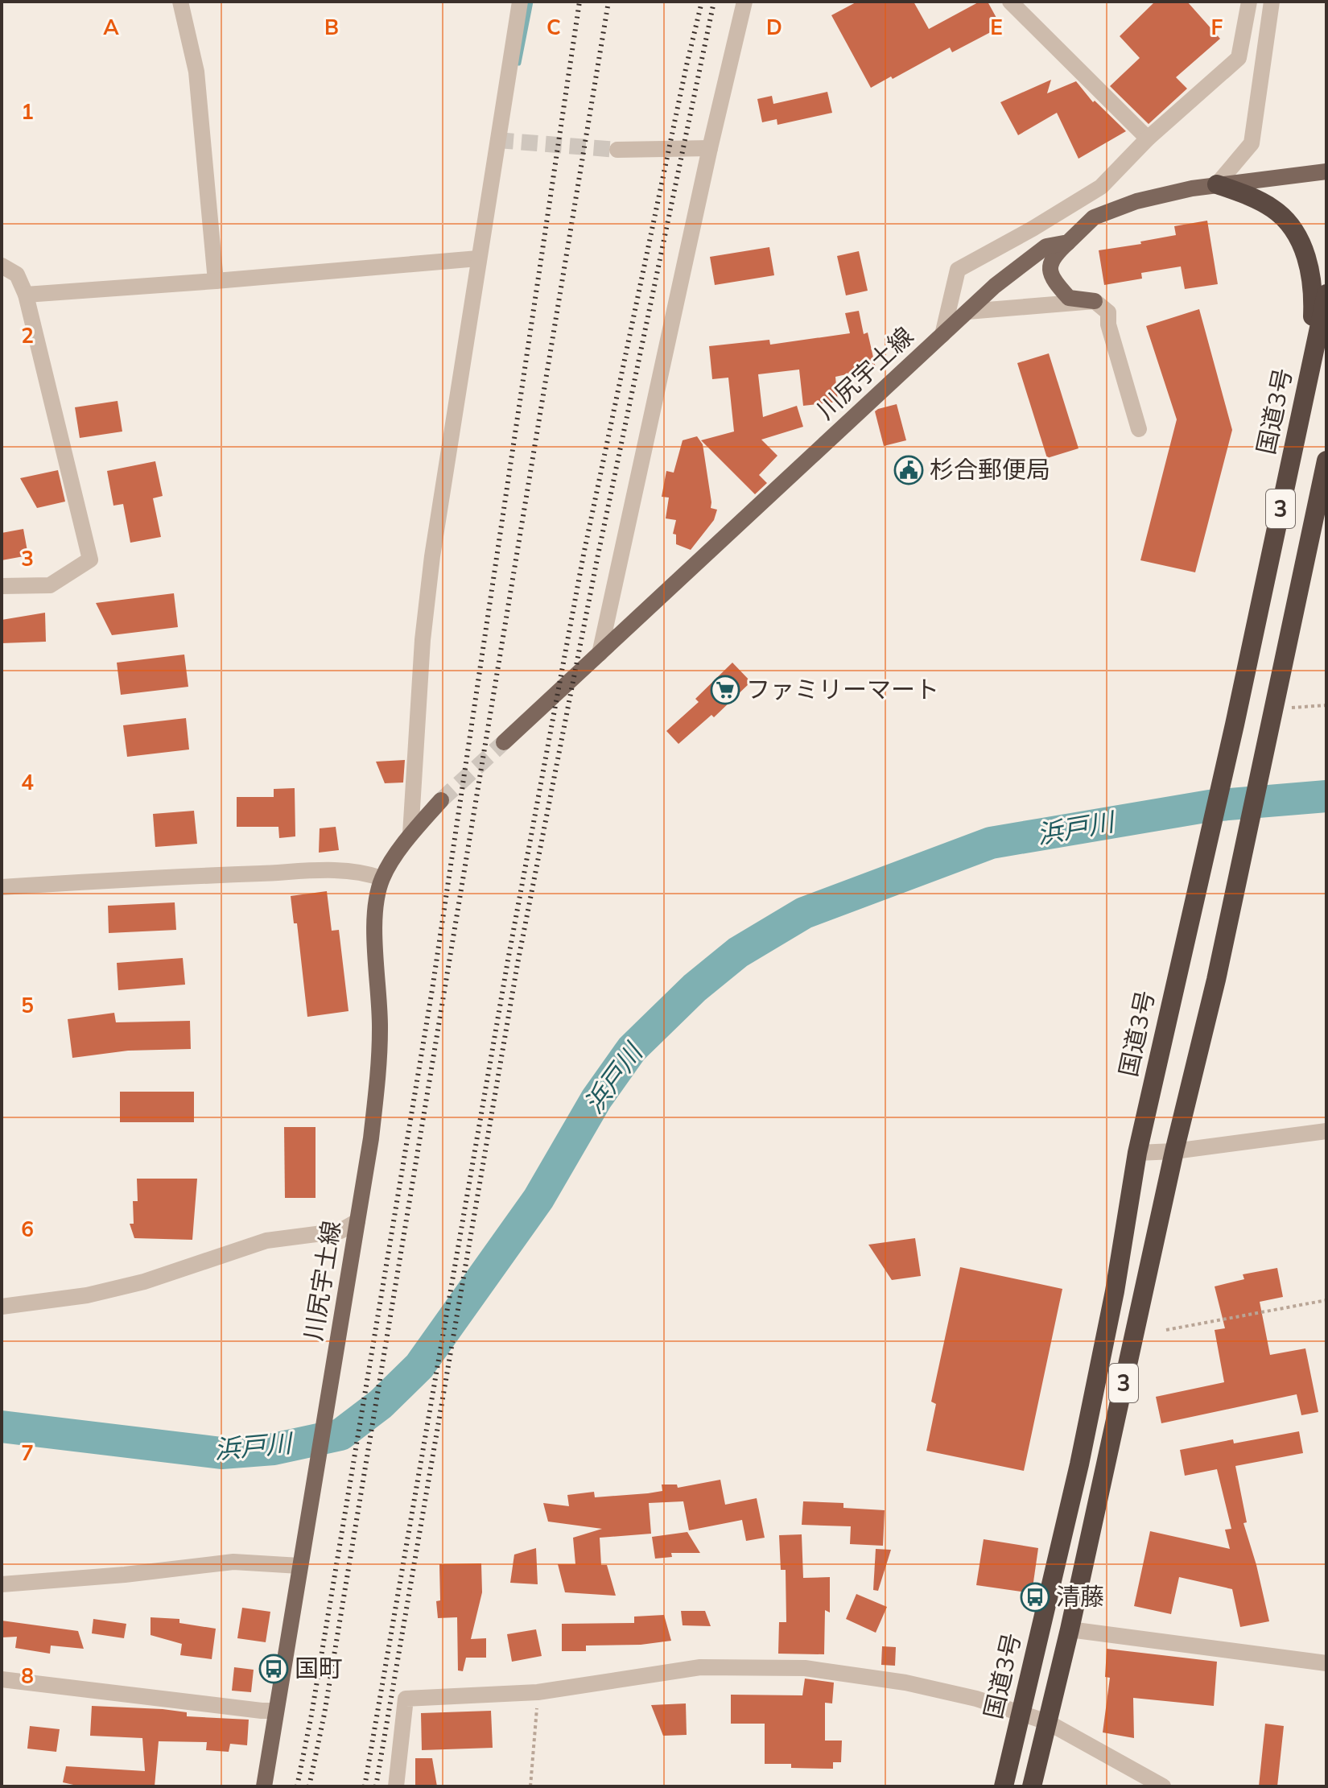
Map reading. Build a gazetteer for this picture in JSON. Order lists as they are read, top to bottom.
{
  "streets": {
    "highway": ["国道3号", "3"],
    "main road": ["川尻宇土線"]
  },
  "water": ["浜戸川"],
  "places": {
    "public building": ["杉合郵便局"],
    "supermarket": ["ファミリーマート"],
    "bus stop": ["清藤", "国町"]
  },
  "grid": {
    "columns": [
      "A",
      "B",
      "C",
      "D",
      "E",
      "F"
    ],
    "rows": [
      "1",
      "2",
      "3",
      "4",
      "5",
      "6",
      "7",
      "8"
    ]
  }
}
